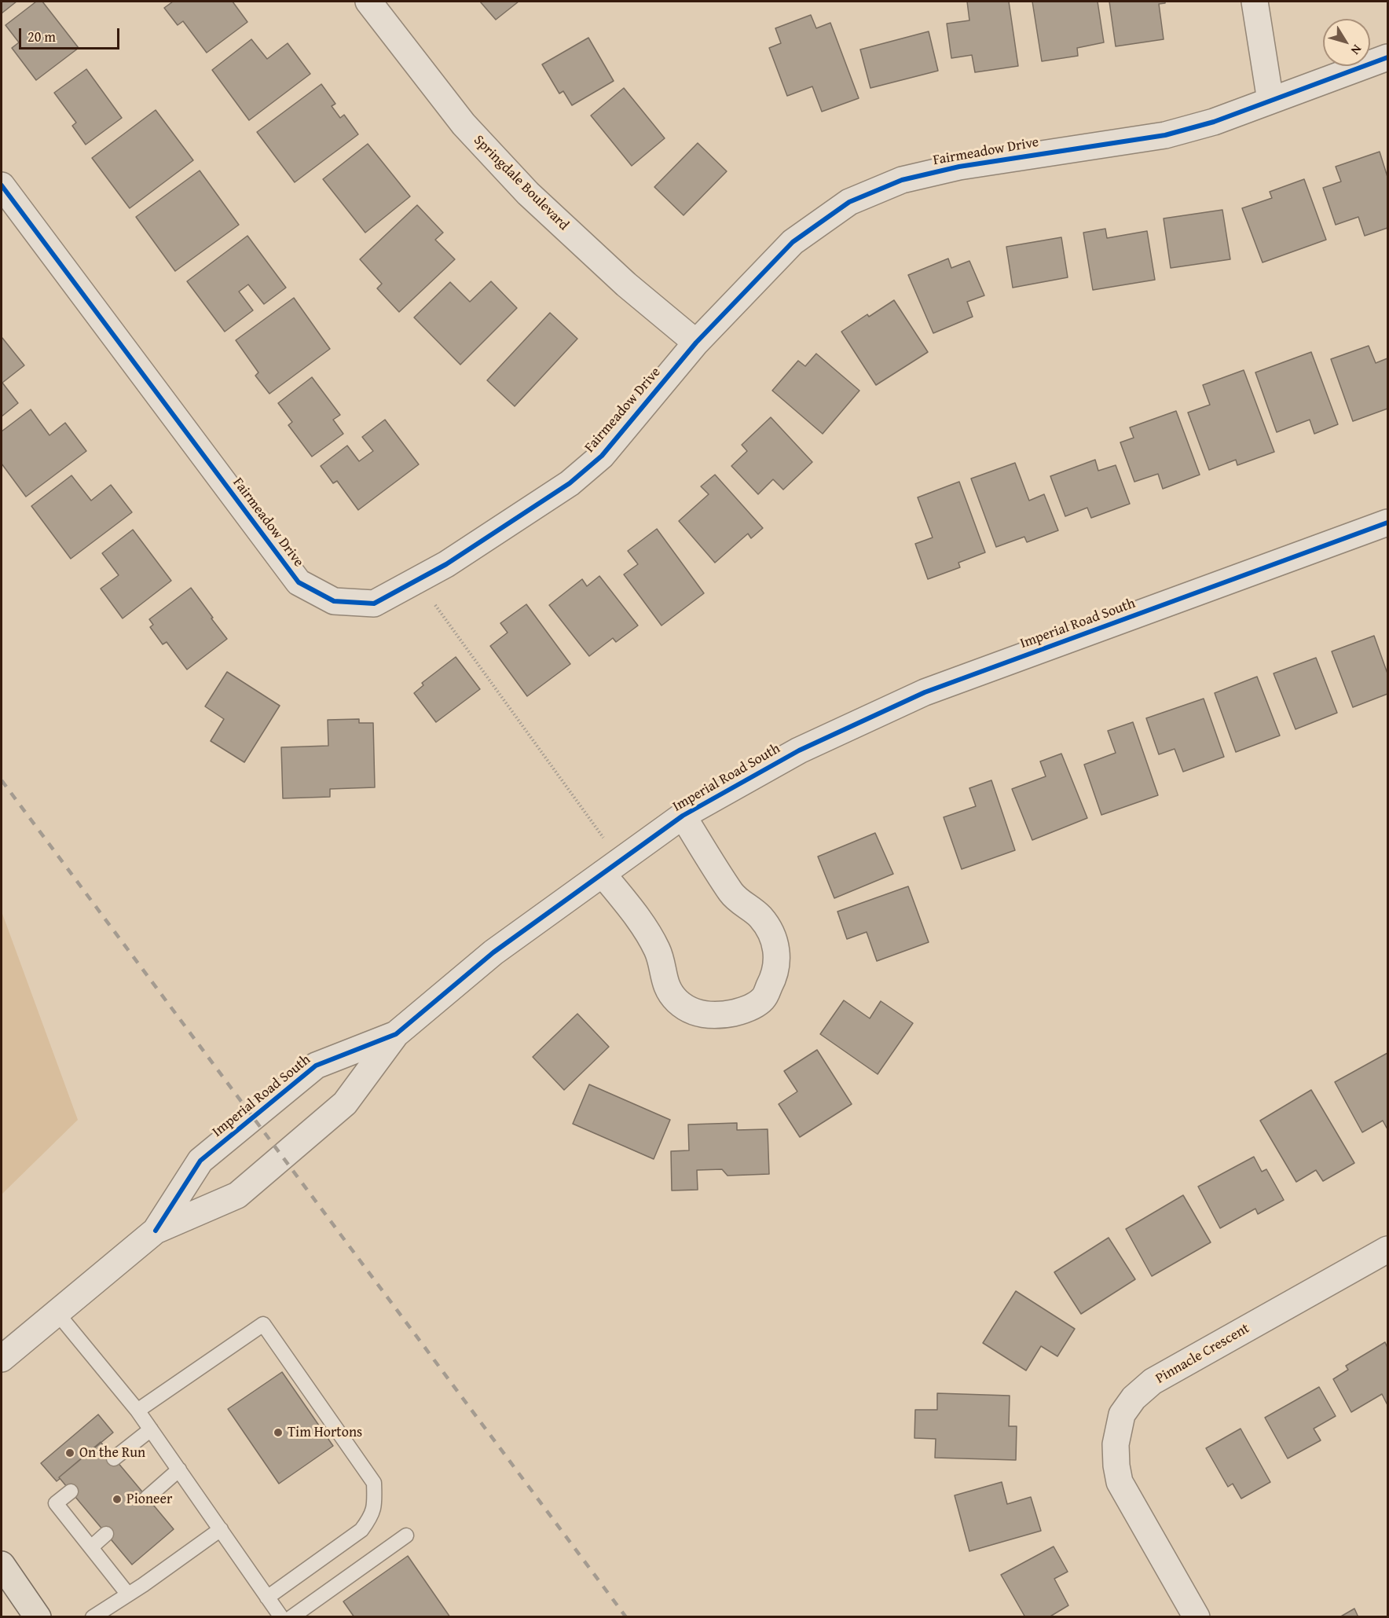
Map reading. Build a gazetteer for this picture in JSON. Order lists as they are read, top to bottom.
{
  "streets": {
    "street": [
      "Fairmeadow Drive",
      "Springdale Boulevard",
      "Imperial Road South",
      "Pinnacle Crescent"
    ]
  },
  "crossings": [
    ["Fairmeadow Drive", "Springdale Boulevard"]
  ],
  "places": ["Tim Hortons", "On the Run", "Pioneer"],
  "scale_bar": "20 m",
  "north": "bottom right"
}
